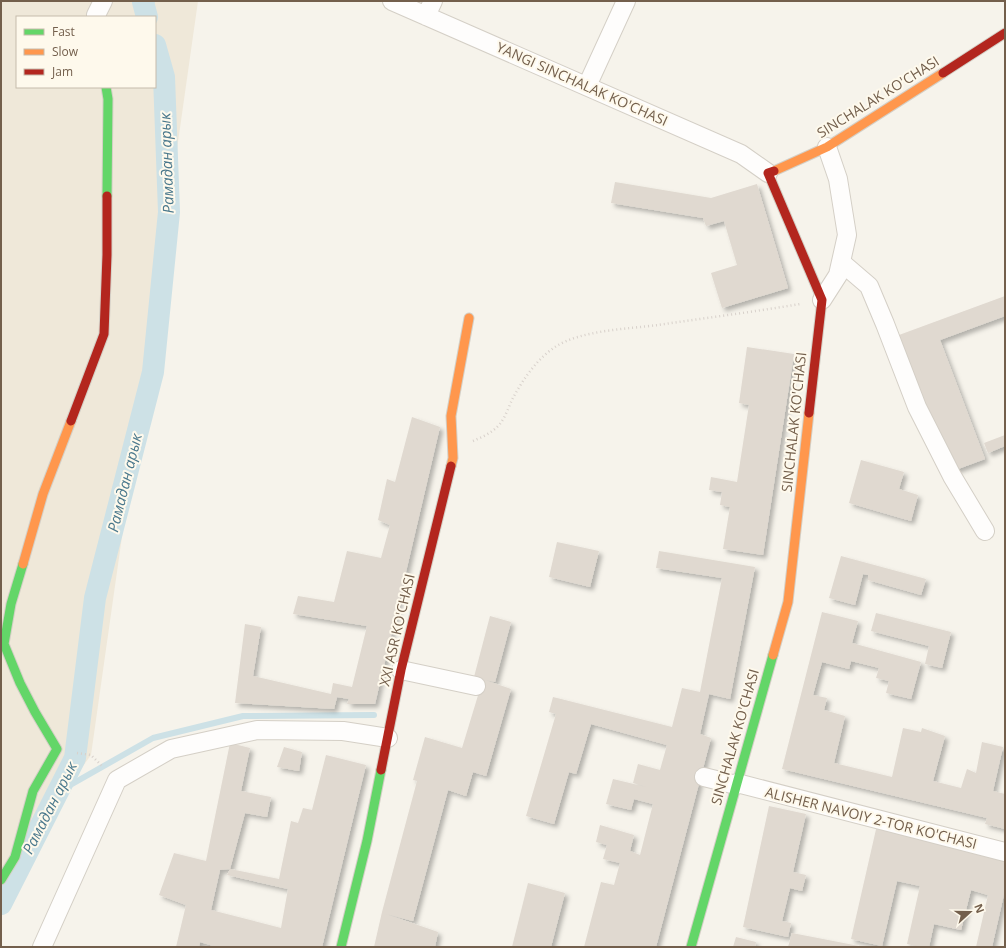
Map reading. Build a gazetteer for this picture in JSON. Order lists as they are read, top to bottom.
{
  "streets": {
    "street": [
      "YANGI SINCHALAK KO'CHASI",
      "SINCHALAK KO'CHASI",
      "XXI ASR KO'CHASI",
      "ALISHER NAVOIY 2-TOR KO'CHASI"
    ]
  },
  "crossings": [
    ["YANGI SINCHALAK KO'CHASI", "SINCHALAK KO'CHASI"],
    ["SINCHALAK KO'CHASI", "ALISHER NAVOIY 2-TOR KO'CHASI"]
  ],
  "water": ["Рамадан арык"],
  "legend": ["Fast", "Slow", "Jam"],
  "north": "right"
}
